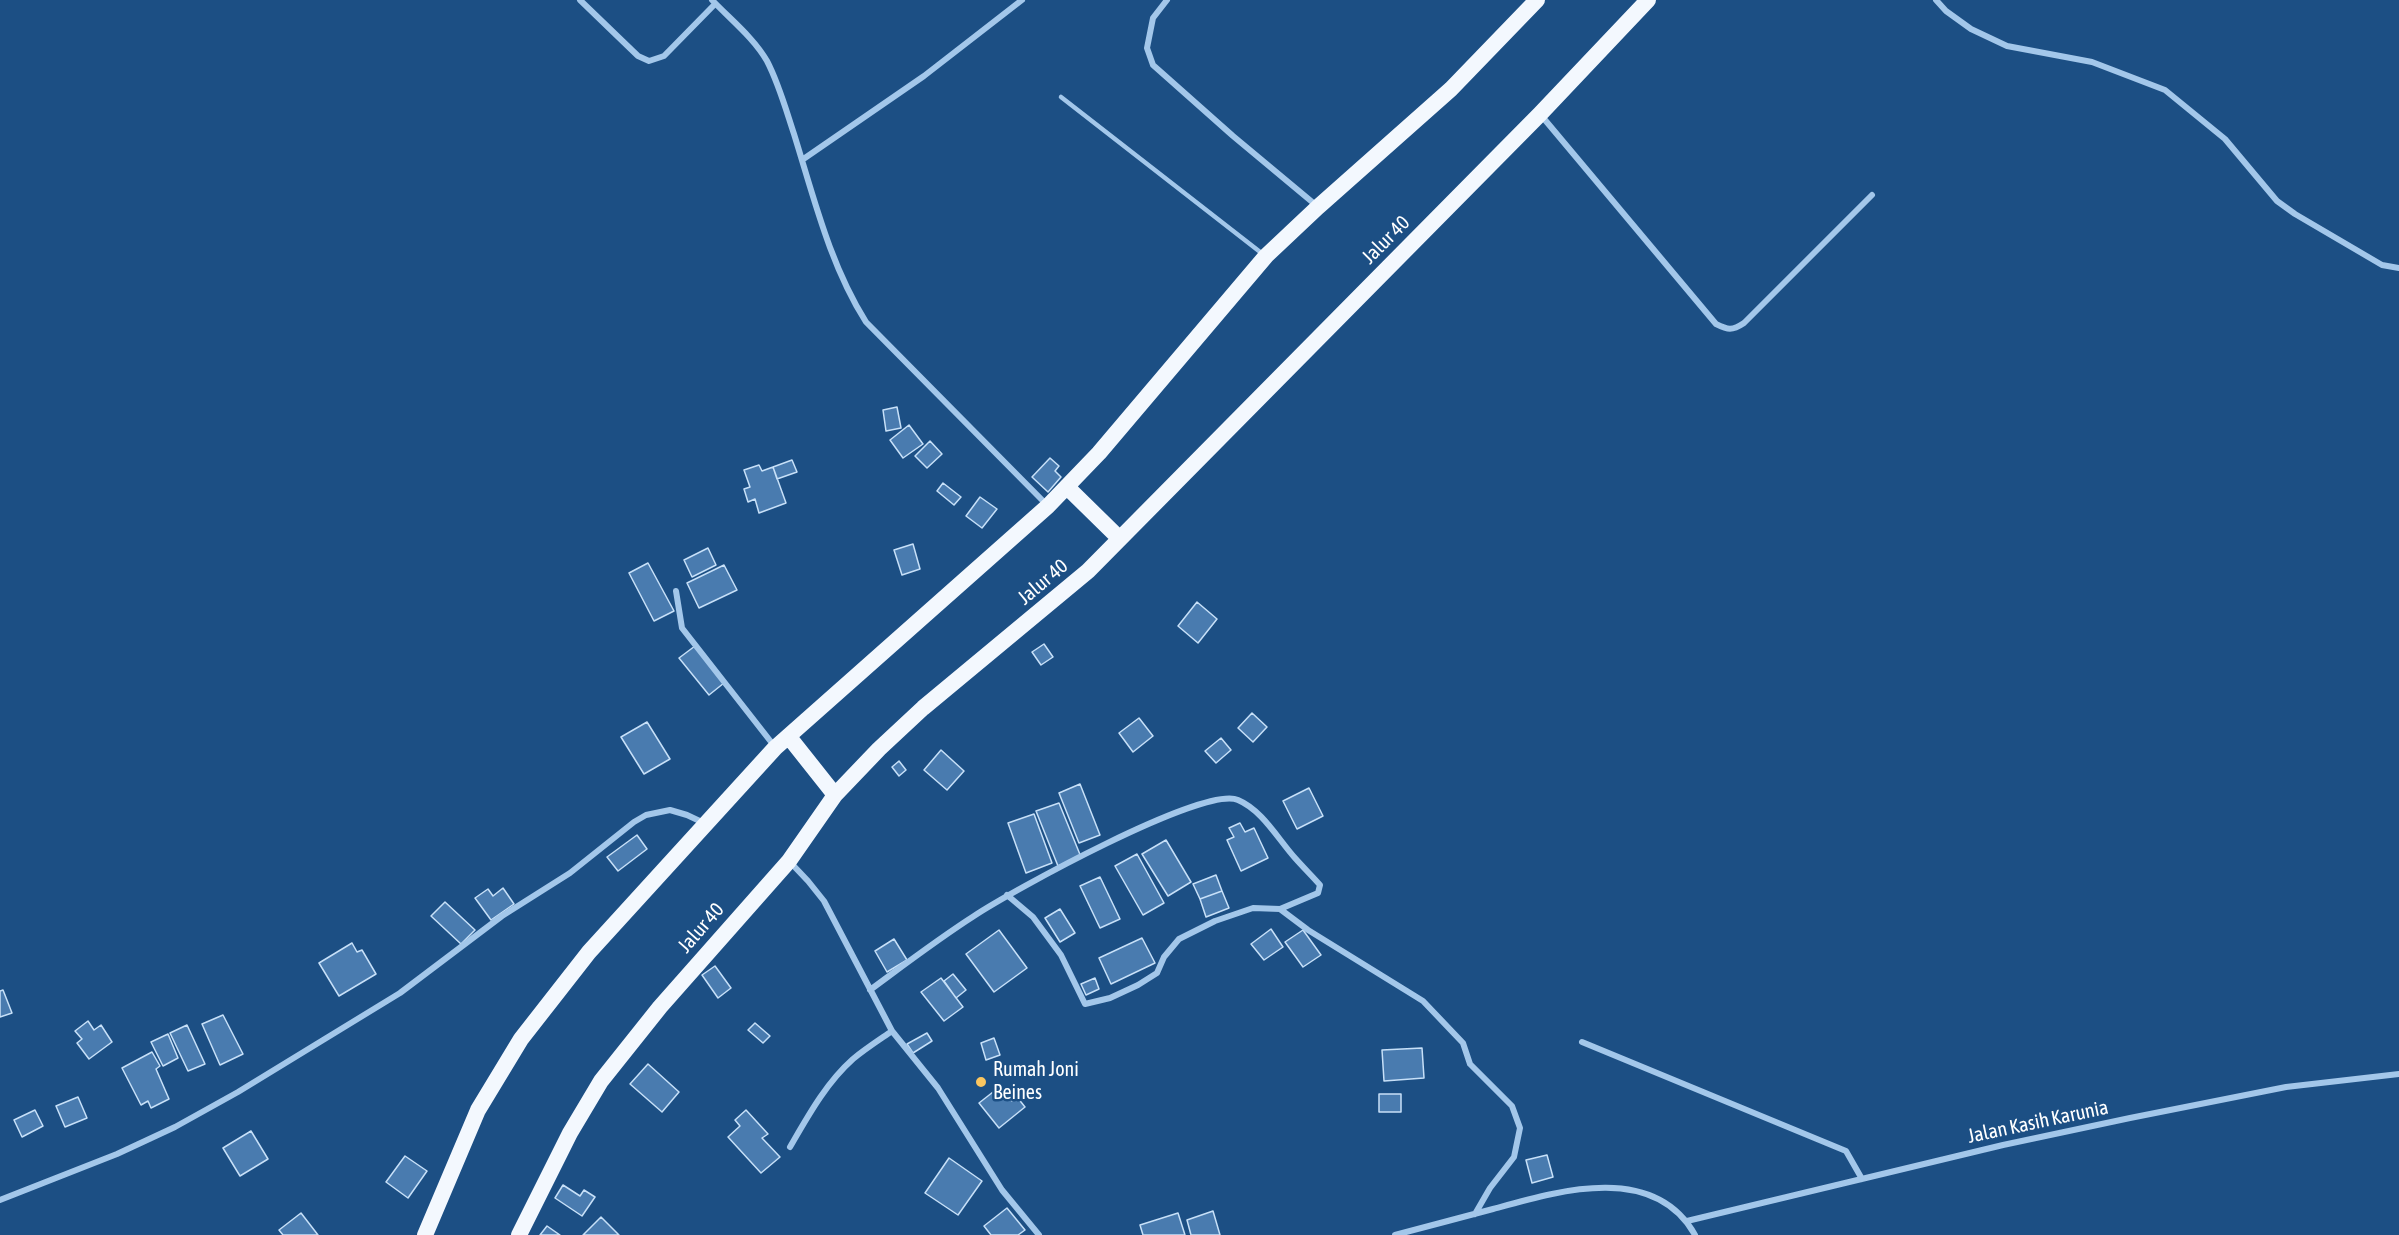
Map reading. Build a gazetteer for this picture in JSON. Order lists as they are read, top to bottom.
{
  "streets": {
    "highway": ["Jalur 40"],
    "street": ["Jalan Kasih Karunia"]
  },
  "places": ["Rumah Joni Beines"]
}
